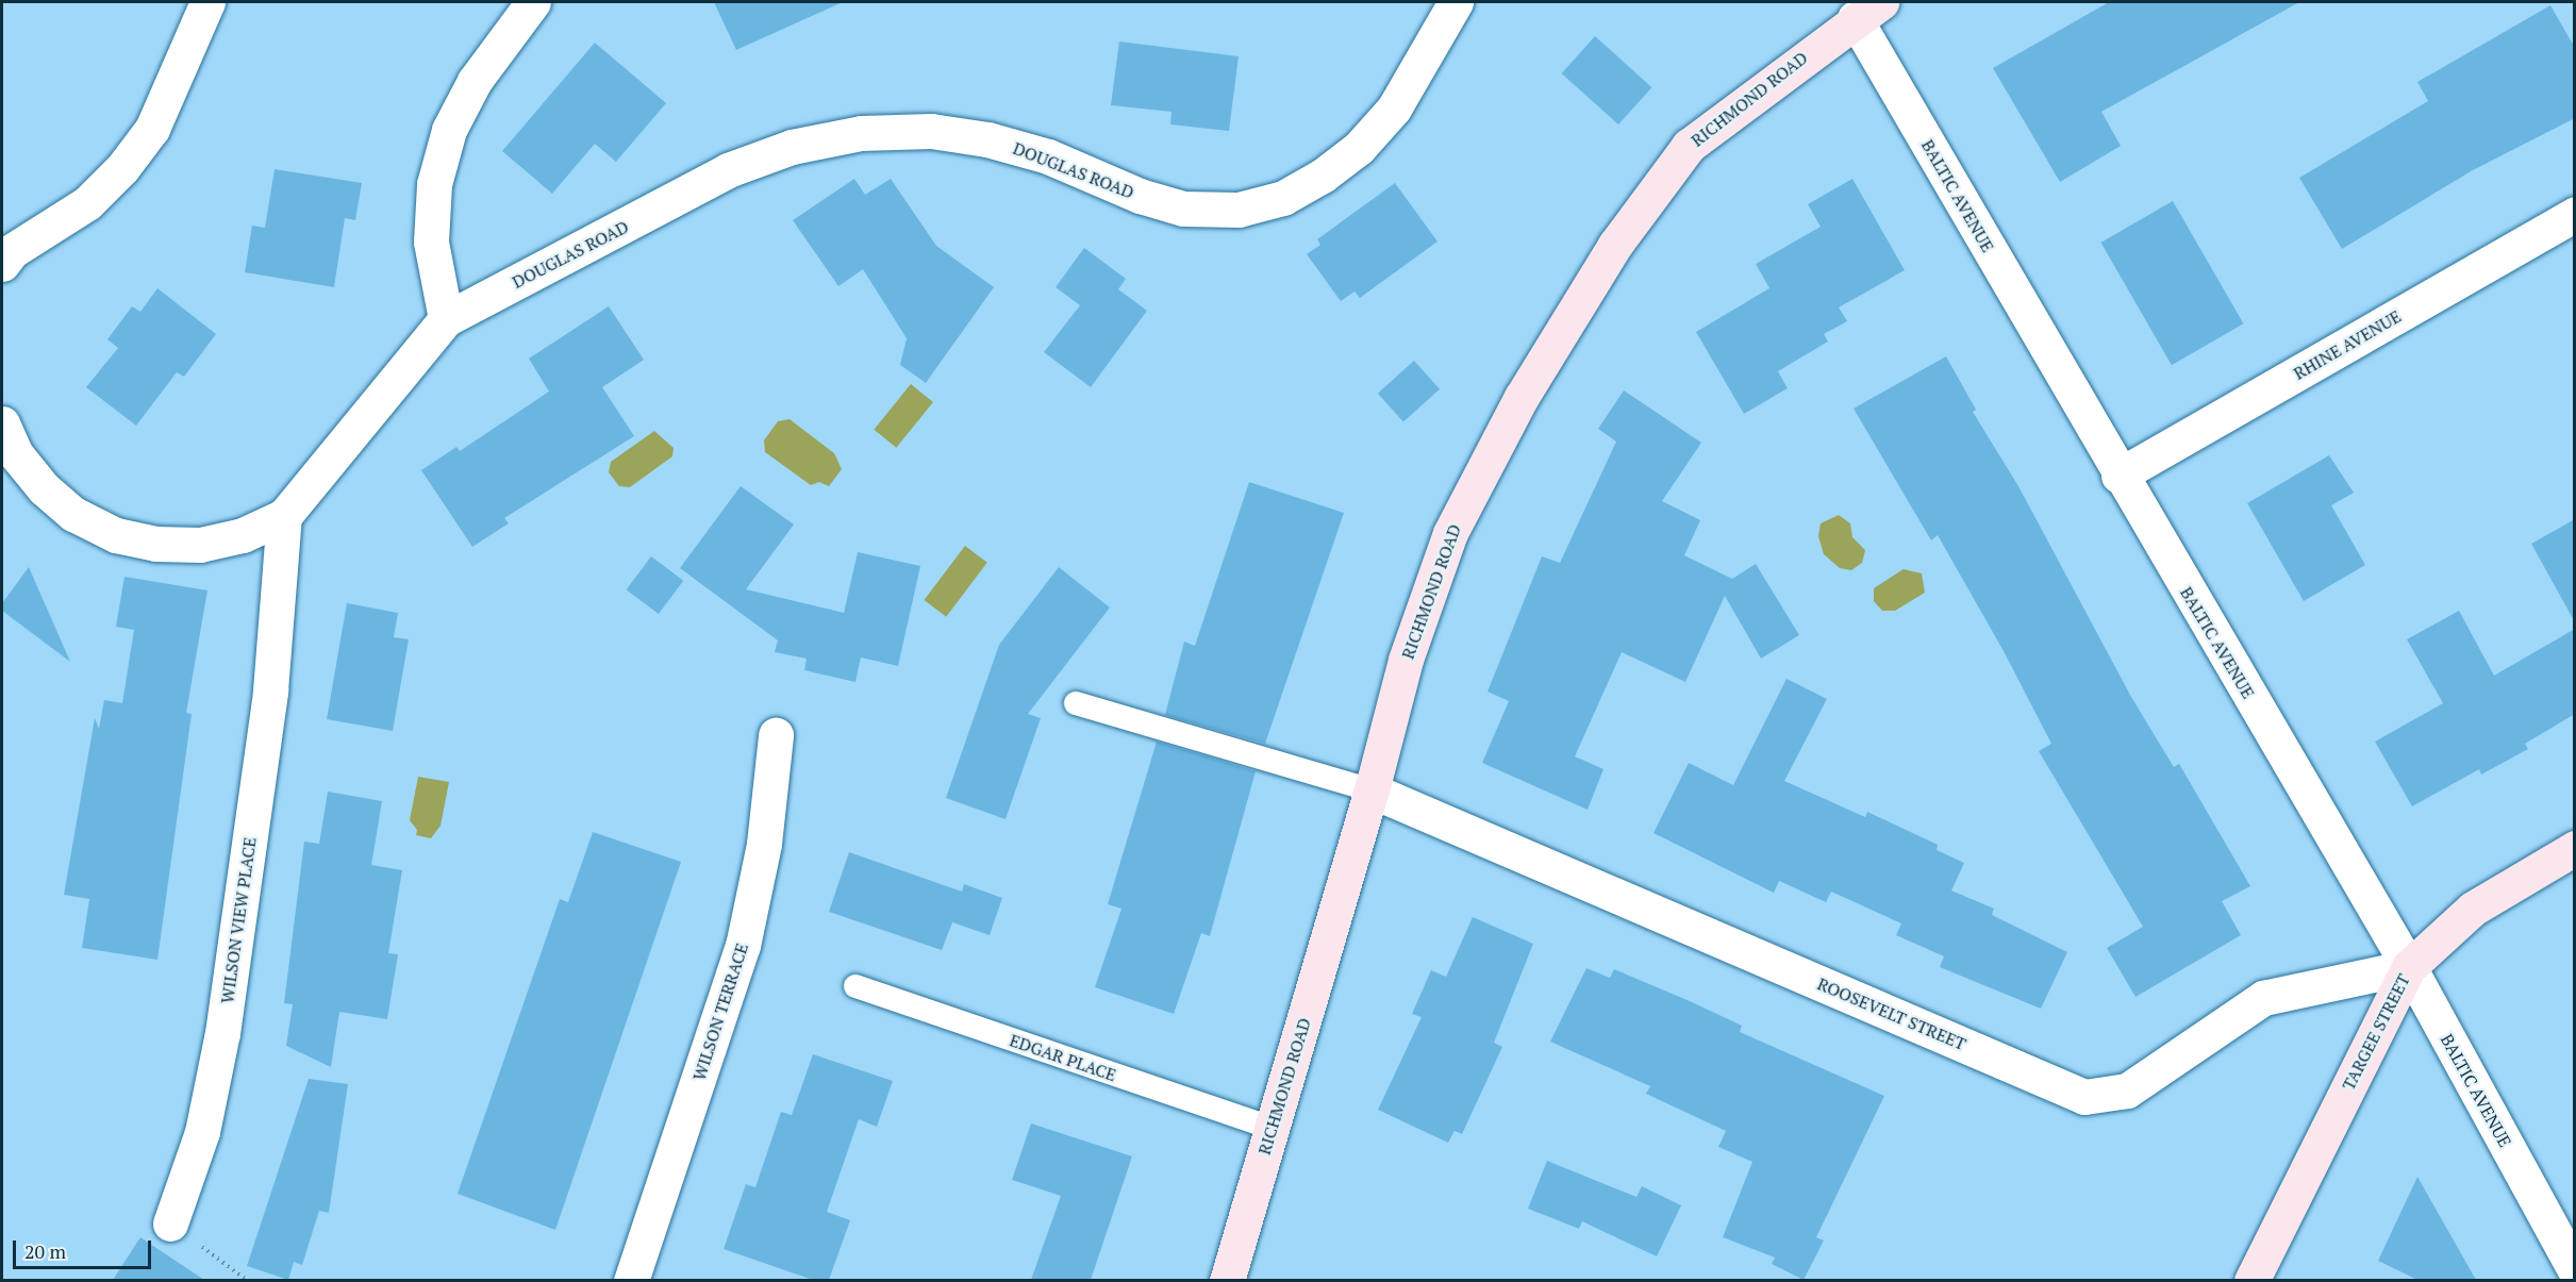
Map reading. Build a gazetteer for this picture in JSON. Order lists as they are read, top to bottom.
{
  "streets": {
    "main road": ["RICHMOND ROAD", "TARGEE STREET"],
    "street": [
      "DOUGLAS ROAD",
      "BALTIC AVENUE",
      "RHINE AVENUE",
      "WILSON VIEW PLACE",
      "WILSON TERRACE",
      "ROOSEVELT STREET"
    ],
    "lane": ["EDGAR PLACE"]
  },
  "crossings": [
    ["RICHMOND ROAD", "BALTIC AVENUE"],
    ["RICHMOND ROAD", "ROOSEVELT STREET"],
    ["RICHMOND ROAD", "EDGAR PLACE"],
    ["DOUGLAS ROAD", "WILSON VIEW PLACE"],
    ["BALTIC AVENUE", "RHINE AVENUE"],
    ["BALTIC AVENUE", "ROOSEVELT STREET"],
    ["BALTIC AVENUE", "TARGEE STREET"],
    ["ROOSEVELT STREET", "TARGEE STREET"]
  ],
  "scale_bar": "20 m"
}
